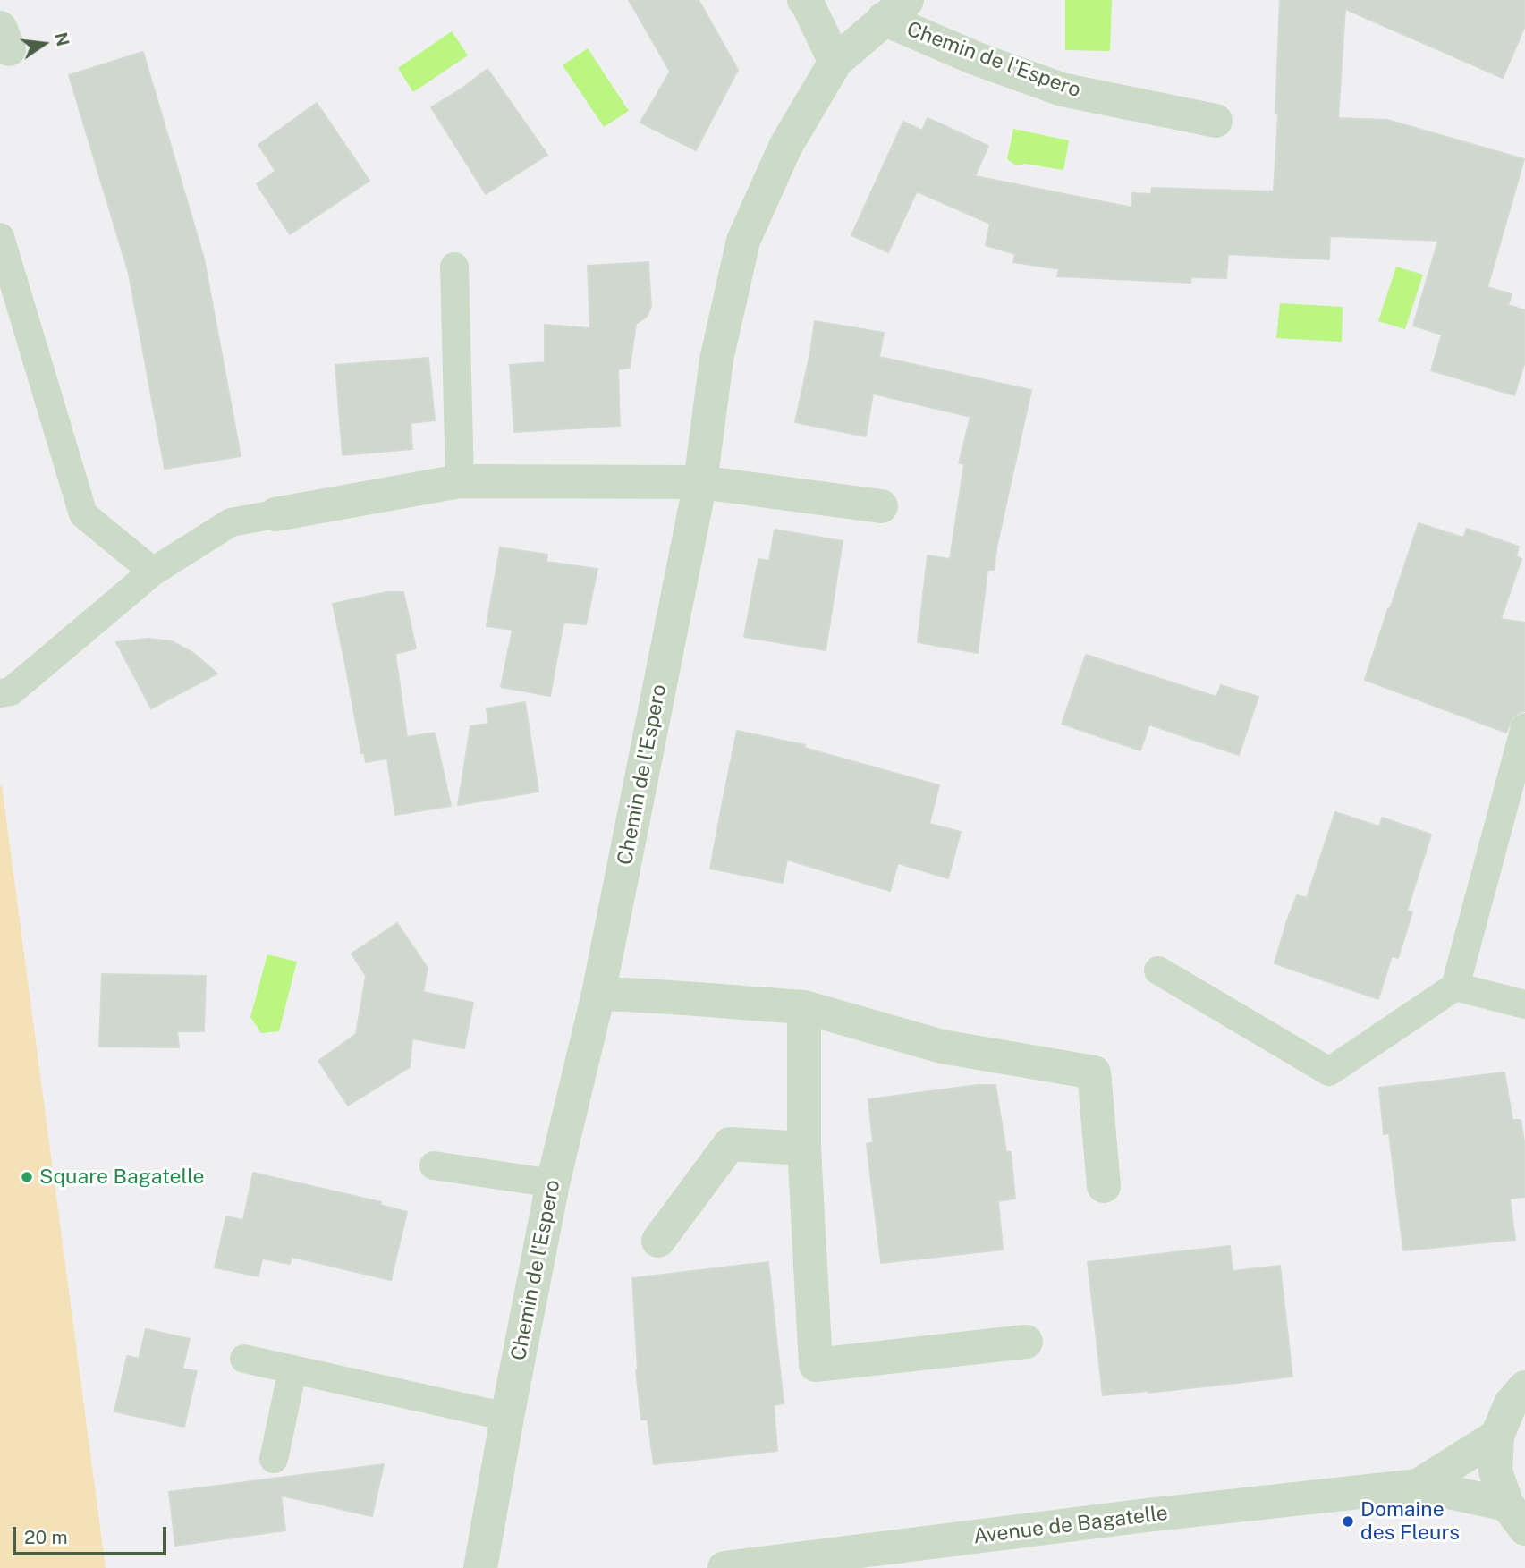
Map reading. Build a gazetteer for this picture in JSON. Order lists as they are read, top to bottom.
{
  "streets": {
    "street": ["Chemin de l'Espero", "Avenue de Bagatelle"]
  },
  "places": ["Square Bagatelle", "Domaine des Fleurs"],
  "scale_bar": "20 m",
  "north": "right"
}
